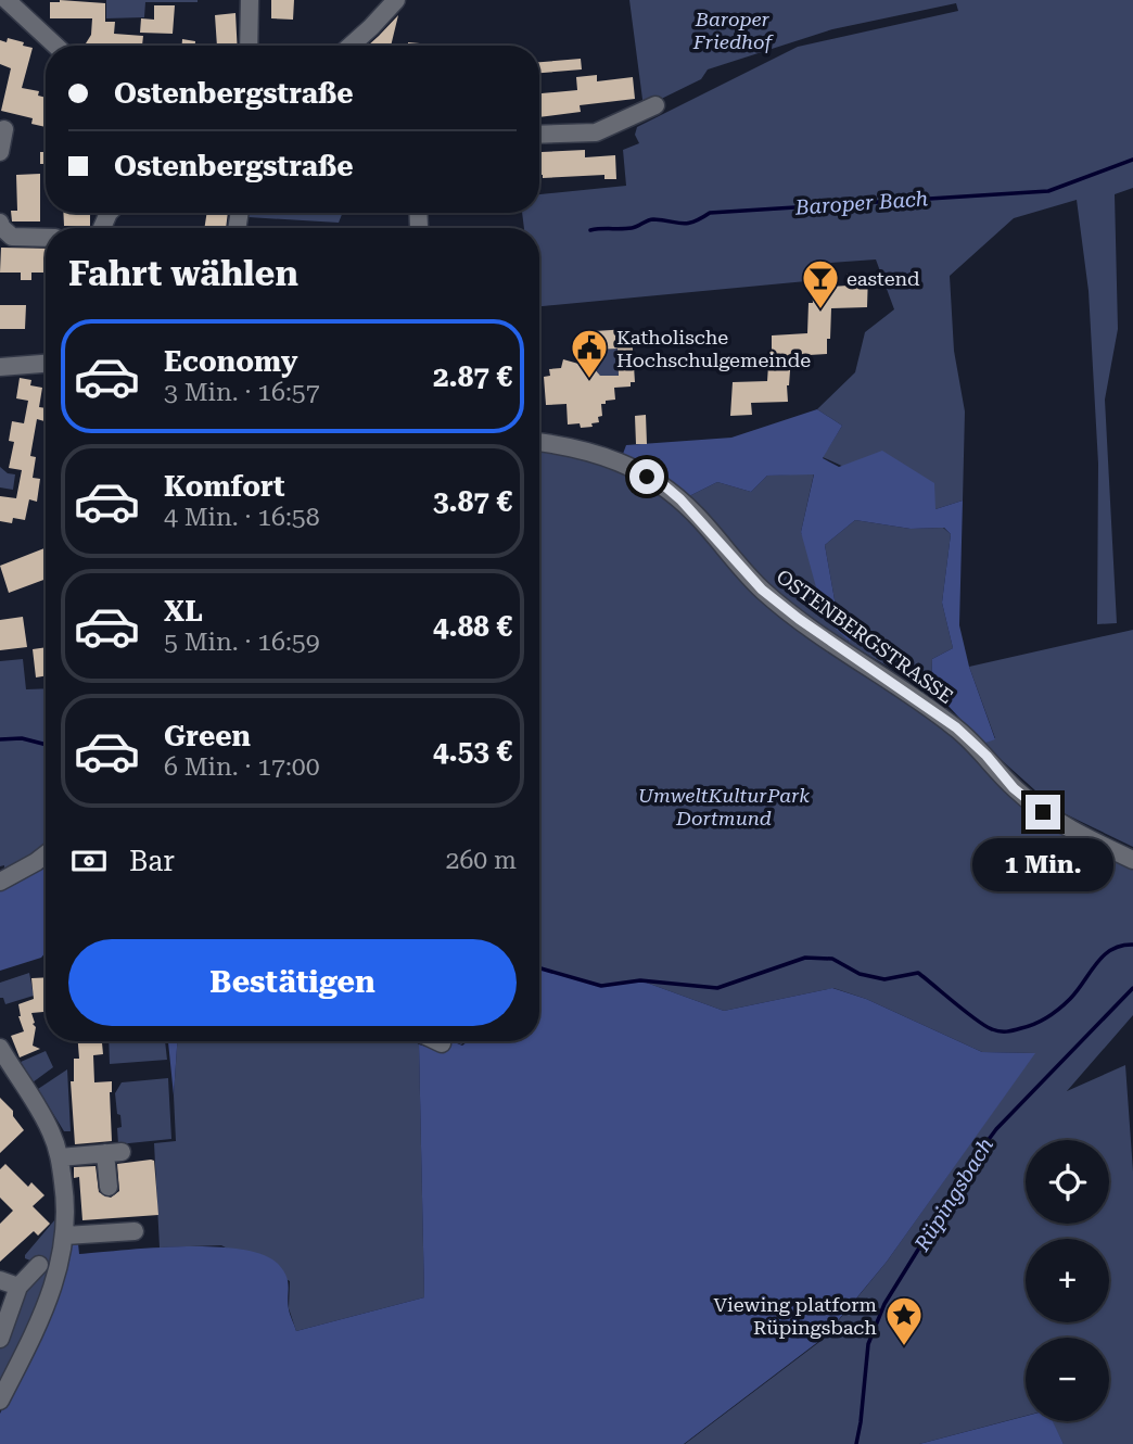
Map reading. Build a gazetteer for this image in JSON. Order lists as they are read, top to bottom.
{
  "streets": {
    "street": ["OSTENBERGSTRASSE"]
  },
  "water": ["Baroper Bach", "Rüpingsbach"],
  "parks": ["Baroper Friedhof", "UmweltKulturPark Dortmund"],
  "places": {
    "bar": ["eastend"],
    "public building": ["Katholische Hochschulgemeinde"],
    "place": ["Viewing platform Rüpingsbach"]
  },
  "page": {
    "banner": ["Ostenbergstraße", "Ostenbergstraße"],
    "heading": "Fahrt wählen",
    "list": [
      {
        "name": "Economy",
        "note": "3 Min. · 16:57",
        "value": "2.87 €"
      },
      {
        "name": "Komfort",
        "note": "4 Min. · 16:58",
        "value": "3.87 €"
      },
      {
        "name": "XL",
        "note": "5 Min. · 16:59",
        "value": "4.88 €"
      },
      {
        "name": "Green",
        "note": "6 Min. · 17:00",
        "value": "4.53 €"
      }
    ],
    "pay": ["Bar", "260 m"],
    "bubble": "1 Min.",
    "buttons": "Bestätigen",
    "map_buttons": ["+", "−"]
  }
}
